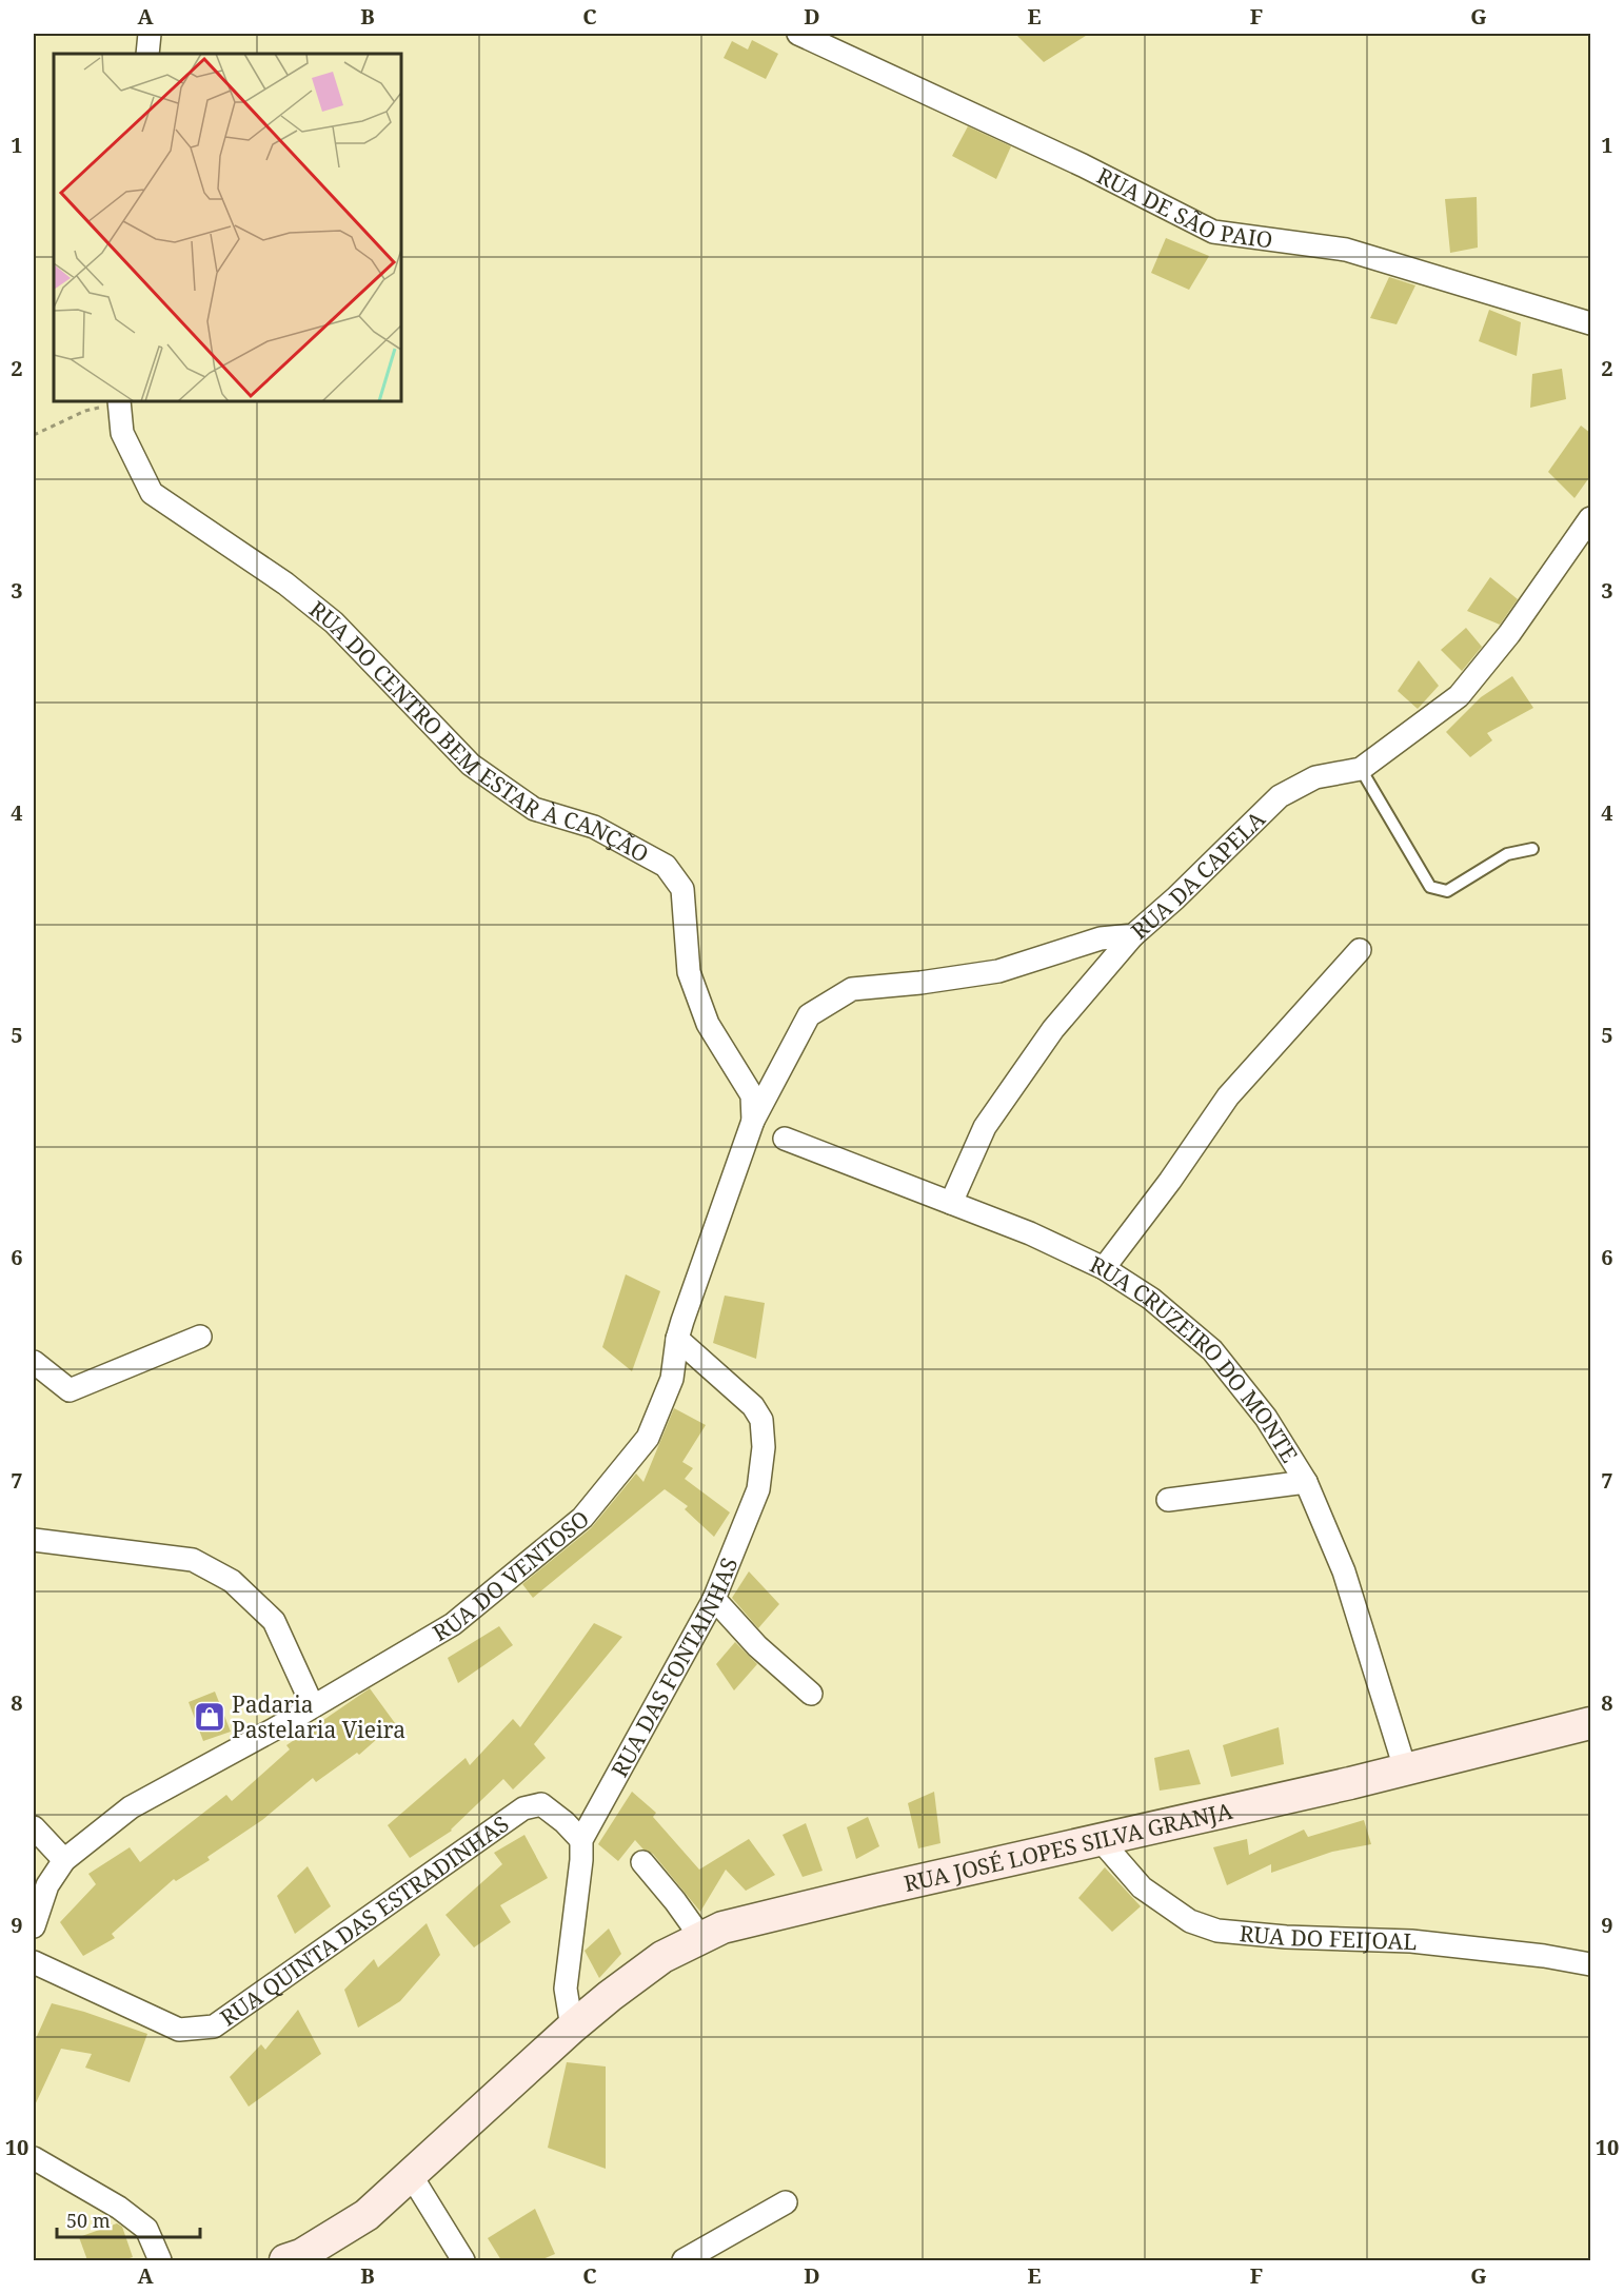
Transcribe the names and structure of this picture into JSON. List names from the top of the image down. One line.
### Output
{"streets":{"main road":["RUA JOSÉ LOPES SILVA GRANJA"],"street":["RUA DE SÃO PAIO","RUA DO CENTRO BEM ESTAR À CANÇÃO","RUA DA CAPELA","RUA CRUZEIRO DO MONTE","RUA DO VENTOSO","RUA DAS FONTAINHAS","RUA QUINTA DAS ESTRADINHAS","RUA DO FEIJOAL"]},"crossings":[["RUA DO CENTRO BEM ESTAR À CANÇÃO","RUA DA CAPELA"],["RUA DO CENTRO BEM ESTAR À CANÇÃO","RUA DO VENTOSO"],["RUA DA CAPELA","RUA DO VENTOSO"],["RUA CRUZEIRO DO MONTE","RUA JOSÉ LOPES SILVA GRANJA"],["RUA DO VENTOSO","RUA DAS FONTAINHAS"],["RUA DAS FONTAINHAS","RUA JOSÉ LOPES SILVA GRANJA"],["RUA DAS FONTAINHAS","RUA QUINTA DAS ESTRADINHAS"],["RUA JOSÉ LOPES SILVA GRANJA","RUA DO FEIJOAL"]],"places":{"shop":["Padaria Pastelaria Vieira"]},"scale_bar":"50 m","grid":{"columns":["A","B","C","D","E","F","G"],"rows":["1","2","3","4","5","6","7","8","9","10"]}}
